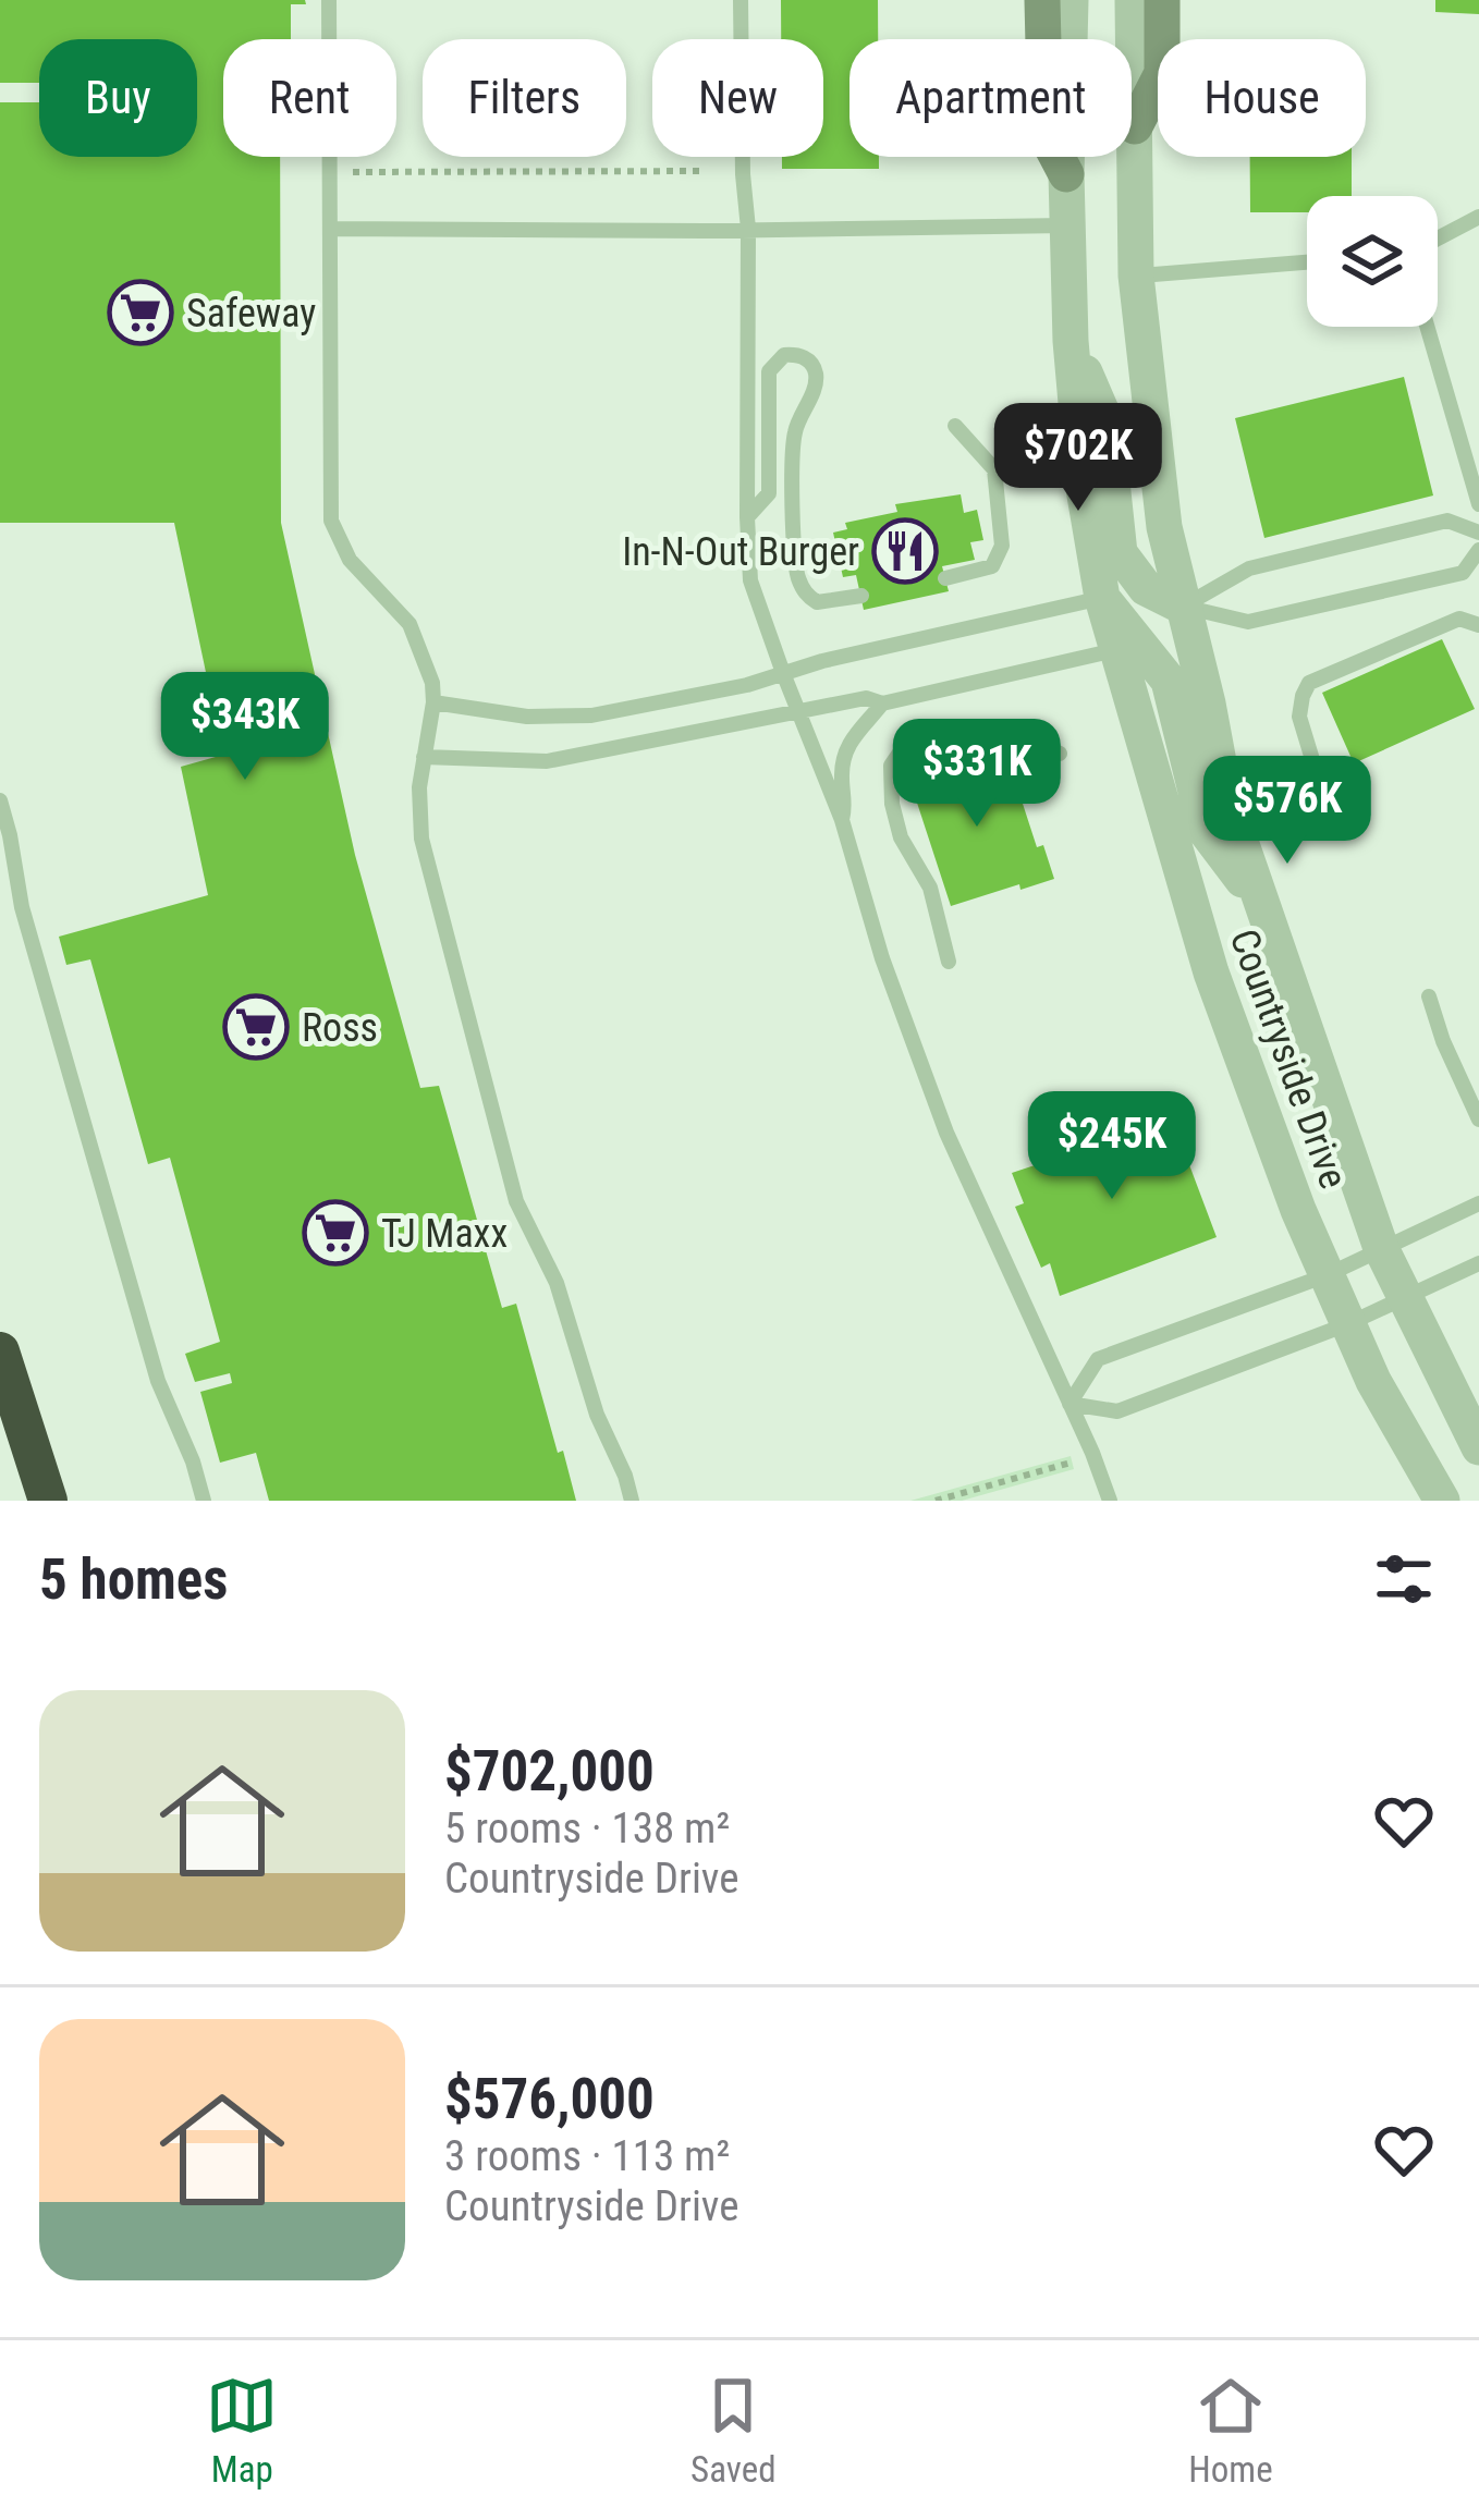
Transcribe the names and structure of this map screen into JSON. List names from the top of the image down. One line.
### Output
{"streets":{"street":["Countryside Drive"]},"places":{"supermarket":["Safeway","Ross","TJ Maxx"],"restaurant":["In-N-Out Burger"]},"page":{"chip":["Buy","Rent","Filters","New","Apartment","House"],"price":["$702K","$343K","$331K","$576K","$245K"],"heading":"5 homes","list":[{"name":"$702,000","note":"5 rooms · 138 m² · Countryside Drive"},{"name":"$576,000","note":"3 rooms · 113 m² · Countryside Drive"}],"tabs":["Map","Saved","Home"]}}
